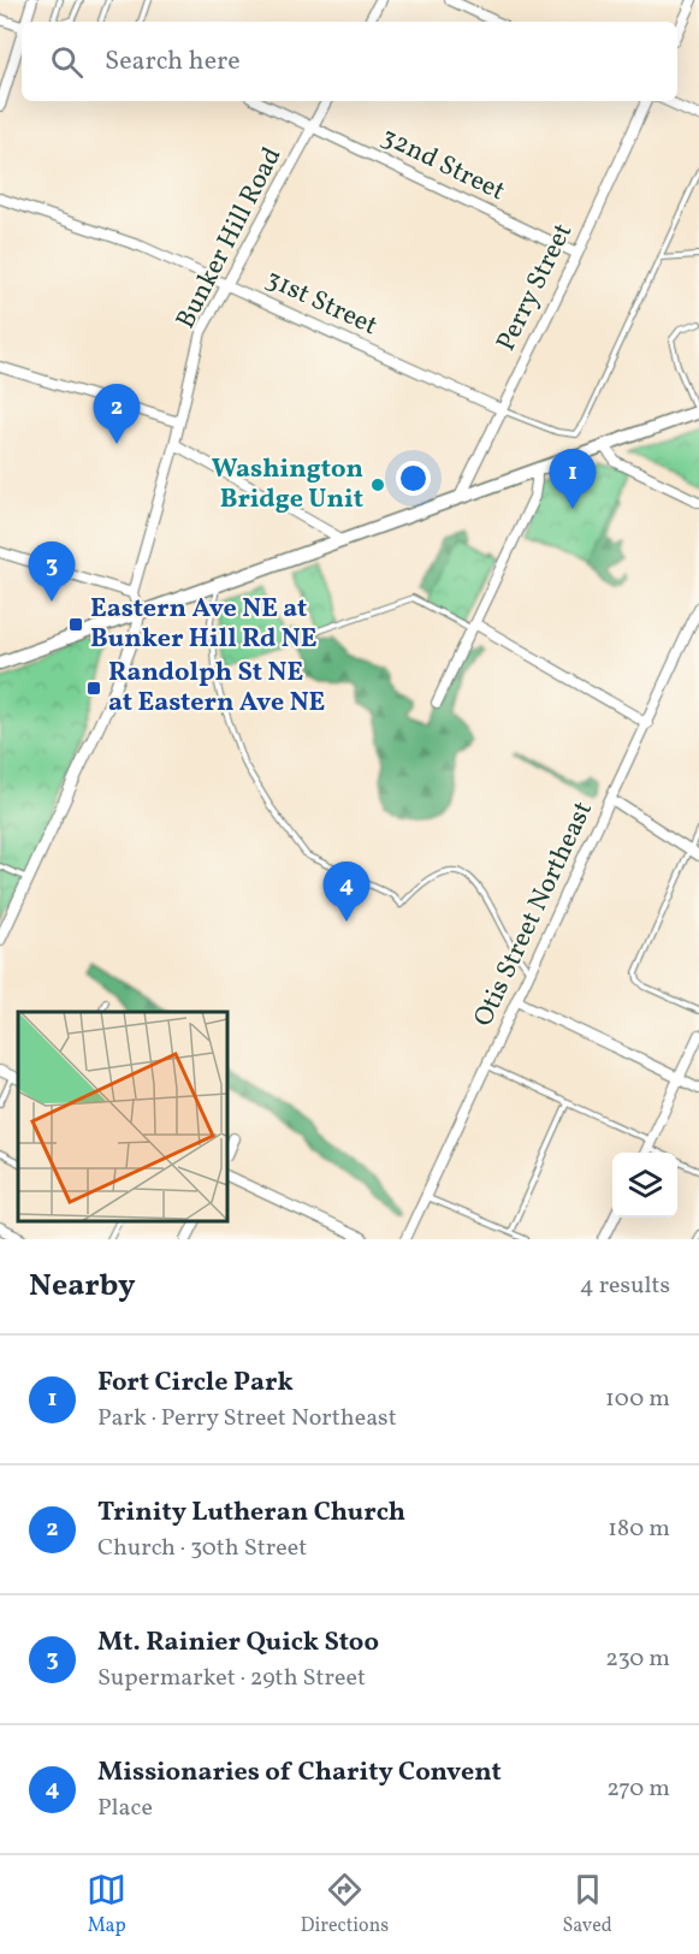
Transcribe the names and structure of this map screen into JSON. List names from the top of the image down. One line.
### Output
{"streets":{"street":["32nd Street","Bunker Hill Road","Perry Street","31st Street","Otis Street Northeast"]},"crossings":[["32nd Street","Bunker Hill Road"],["32nd Street","Perry Street"],["Bunker Hill Road","31st Street"],["Perry Street","31st Street"]],"places":{"other":["Washington Bridge Unit"],"transit":["Eastern Ave NE at Bunker Hill Rd NE","Randolph St NE at Eastern Ave NE"]},"page":{"search":"Search here","pins":["2","1","3","4"],"heading":["Nearby","4 results"],"list":[{"mark":"1","name":"Fort Circle Park","note":"Park · Perry Street Northeast","value":"100 m"},{"mark":"2","name":"Trinity Lutheran Church","note":"Church · 30th Street","value":"180 m"},{"mark":"3","name":"Mt. Rainier Quick Stoo","note":"Supermarket · 29th Street","value":"230 m"},{"mark":"4","name":"Missionaries of Charity Convent","note":"Place","value":"270 m"}],"nav":["Map","Directions","Saved"]}}
